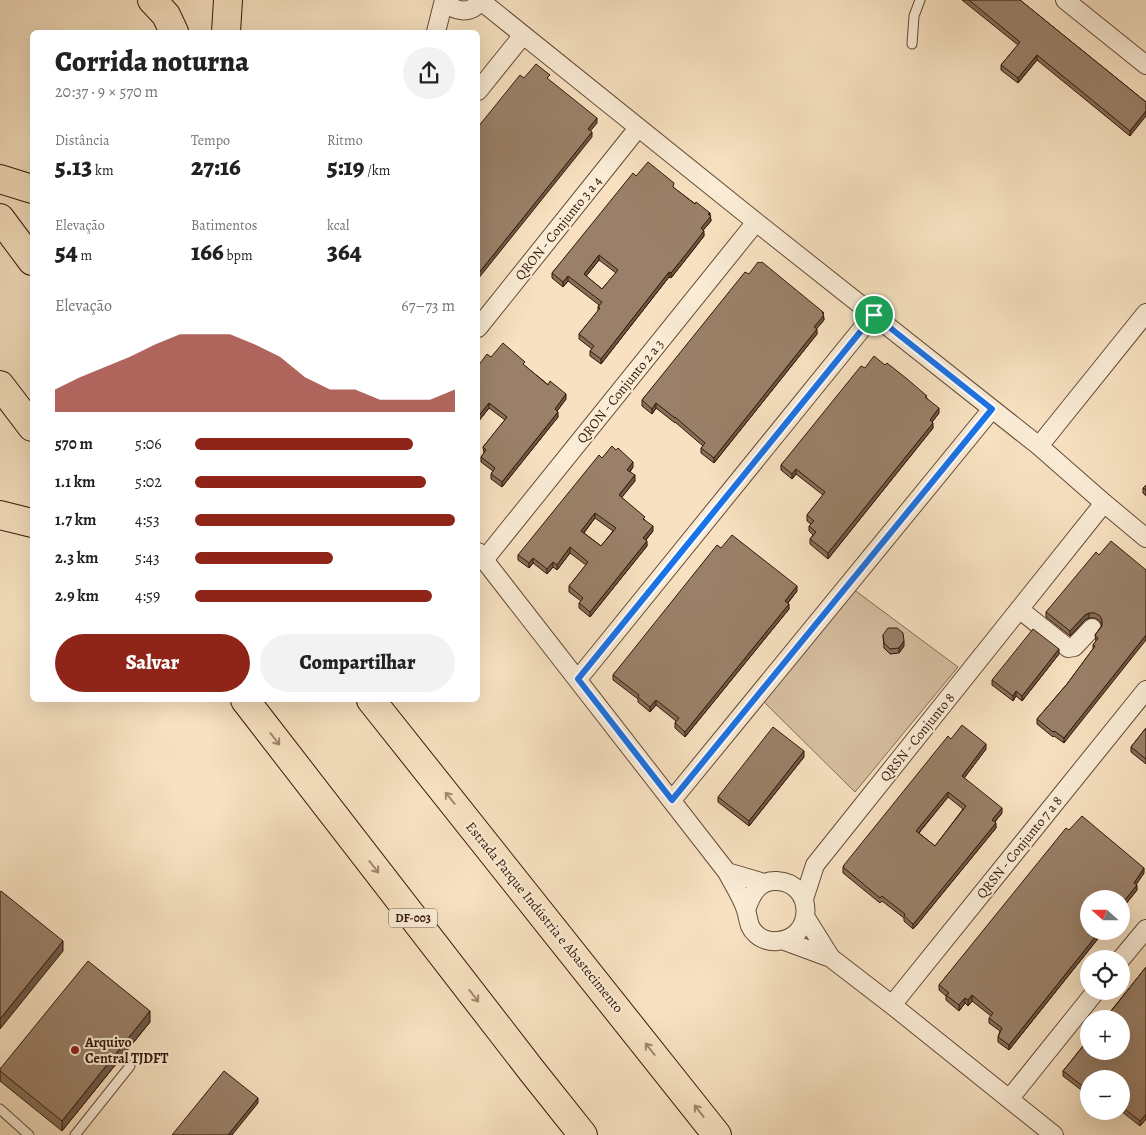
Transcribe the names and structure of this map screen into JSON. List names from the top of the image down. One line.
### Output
{"streets":{"highway":["Estrada Parque Indústria e Abastecimento","DF-003"],"street":["QRON - Conjunto 3 a 4","QRON - Conjunto 2 a 3","QRSN - Conjunto 8","QRSN - Conjunto 7 a 8"]},"places":["Arquivo Central TJDFT"],"north":"left","page":{"heading":["Corrida noturna","20:37 · 9 × 570 m"],"stats":[["Distância","5.13 km"],["Tempo","27:16"],["Ritmo","5:19 /km"],["Elevação","54 m"],["Batimentos","166 bpm"],["kcal","364"]],"chart":["Elevação","67–73 m"],"list":[{"name":"570 m","note":"5:06"},{"name":"1.1 km","note":"5:02"},{"name":"1.7 km","note":"4:53"},{"name":"2.3 km","note":"5:43"},{"name":"2.9 km","note":"4:59"}],"buttons":["Salvar","Compartilhar"],"map_buttons":["+","−"]}}
